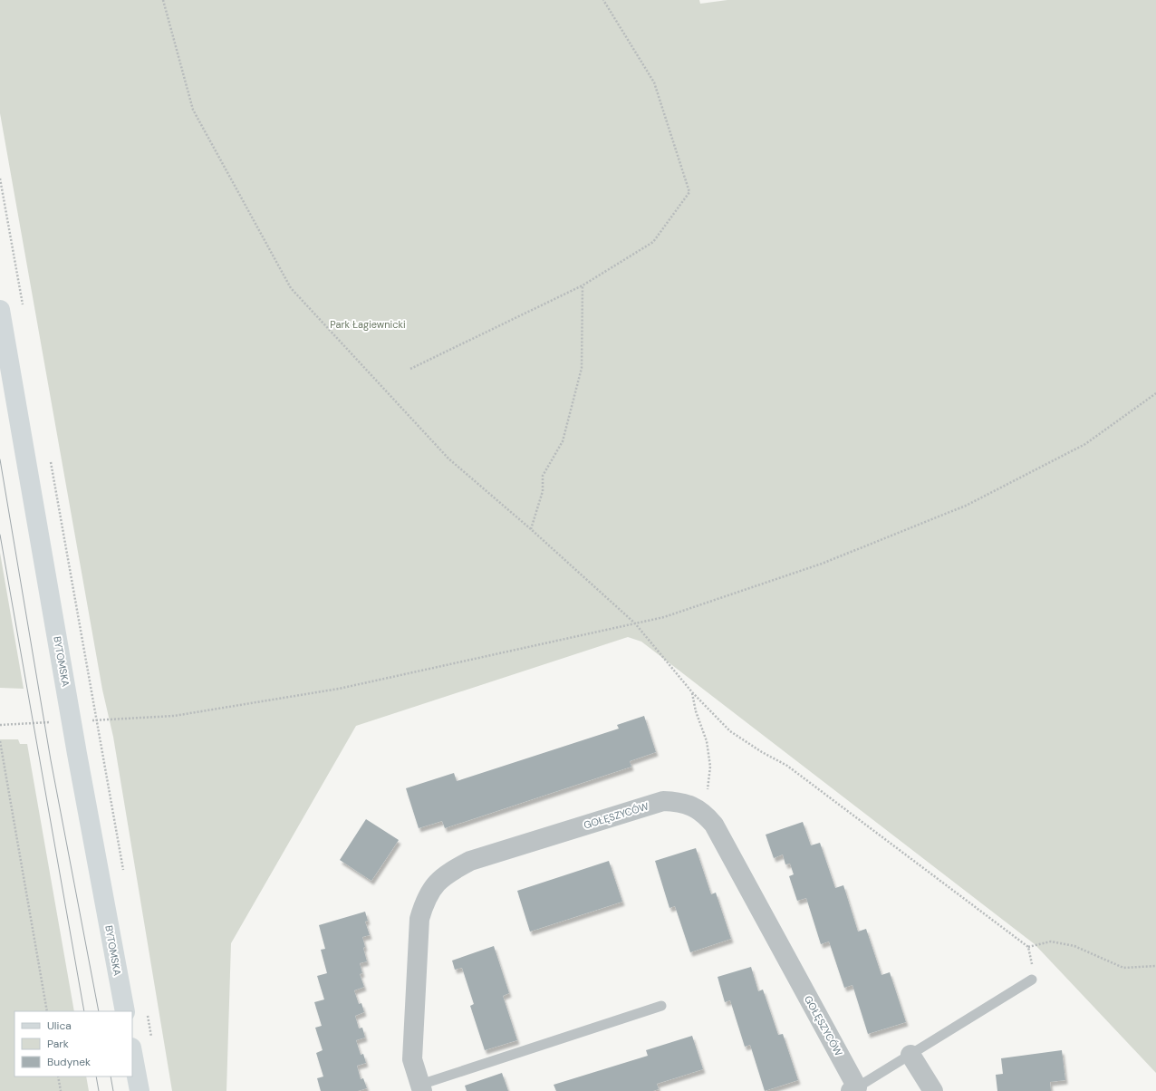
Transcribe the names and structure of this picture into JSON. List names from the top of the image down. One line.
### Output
{"streets":{"main road":["BYTOMSKA"],"street":["GOŁĘSZYCÓW"]},"parks":["Park Łagiewnicki"],"legend":["Ulica","Park","Budynek"]}
